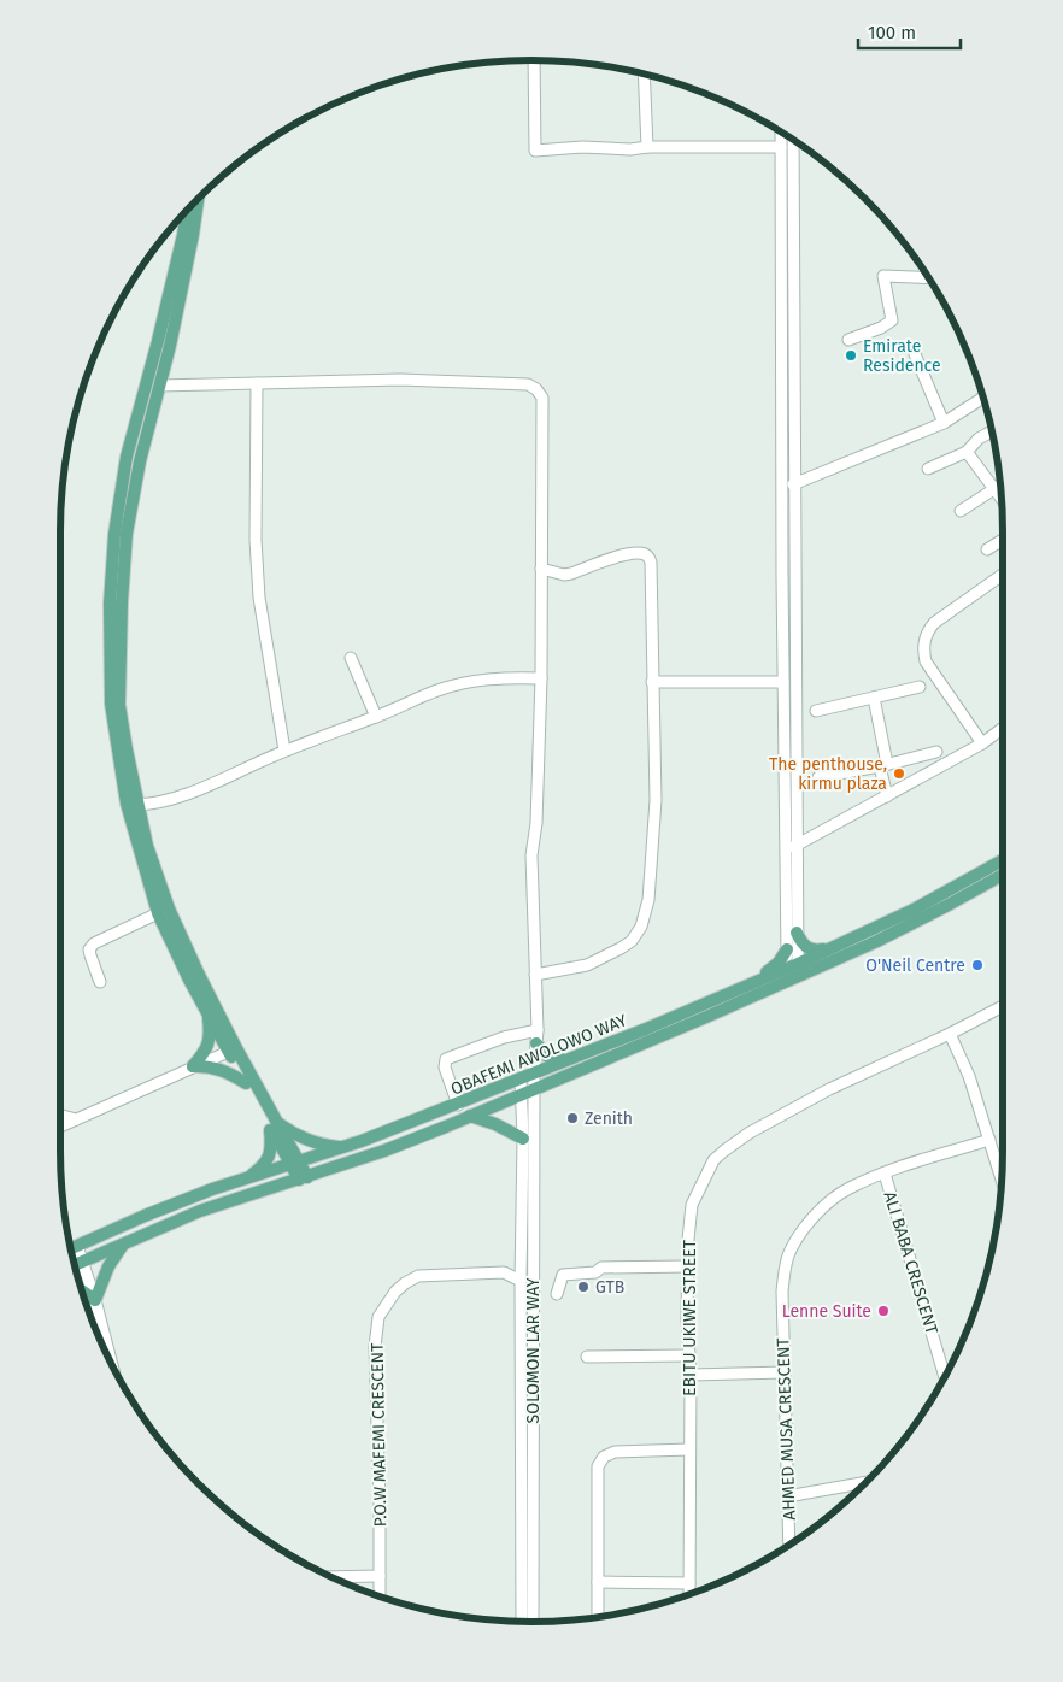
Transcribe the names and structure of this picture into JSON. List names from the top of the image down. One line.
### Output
{"streets":{"main road":["OBAFEMI AWOLOWO WAY"],"street":["ALI BABA CRESCENT","EBITU UKIWE STREET","SOLOMON LAR WAY","AHMED MUSA CRESCENT","P.O.W MAFEMI CRESCENT"]},"crossings":[["OBAFEMI AWOLOWO WAY","SOLOMON LAR WAY"],["ALI BABA CRESCENT","AHMED MUSA CRESCENT"],["SOLOMON LAR WAY","P.O.W MAFEMI CRESCENT"]],"places":["Emirate Residence","The penthouse, kirmu plaza","O'Neil Centre","Zenith","GTB","Lenne Suite"],"scale_bar":"100 m"}
